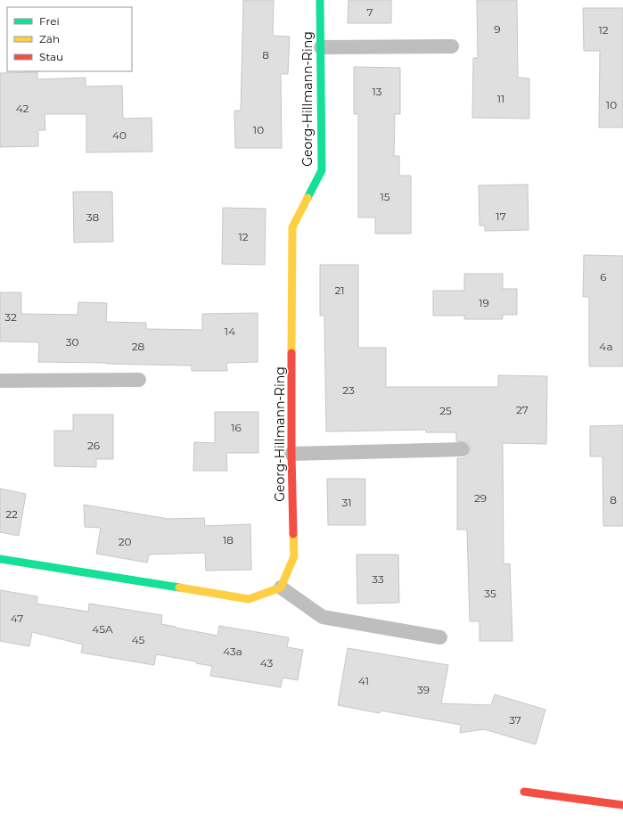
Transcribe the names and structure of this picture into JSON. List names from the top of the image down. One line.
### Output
{"streets":{"street":["Georg-Hillmann-Ring"]},"house_numbers":["7","9","12","8","13","11","10","42","10","40","15","17","38","12","6","21","19","32","14","30","28","4a","23","27","25","16","26","29","8","31","22","18","20","33","35","47","45A","45","43a","43","41","39","37"],"legend":["Frei","Zäh","Stau"]}
